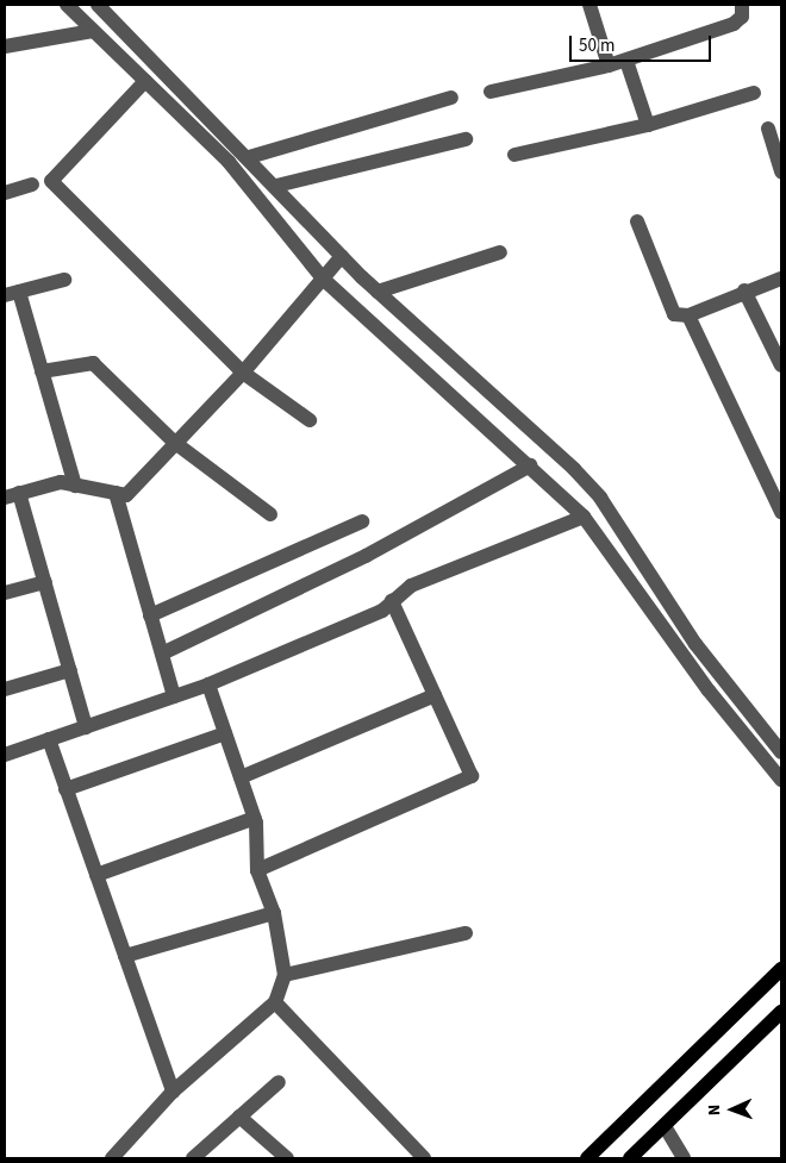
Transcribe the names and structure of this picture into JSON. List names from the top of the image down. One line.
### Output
{"scale_bar":"50 m","north":"left"}
